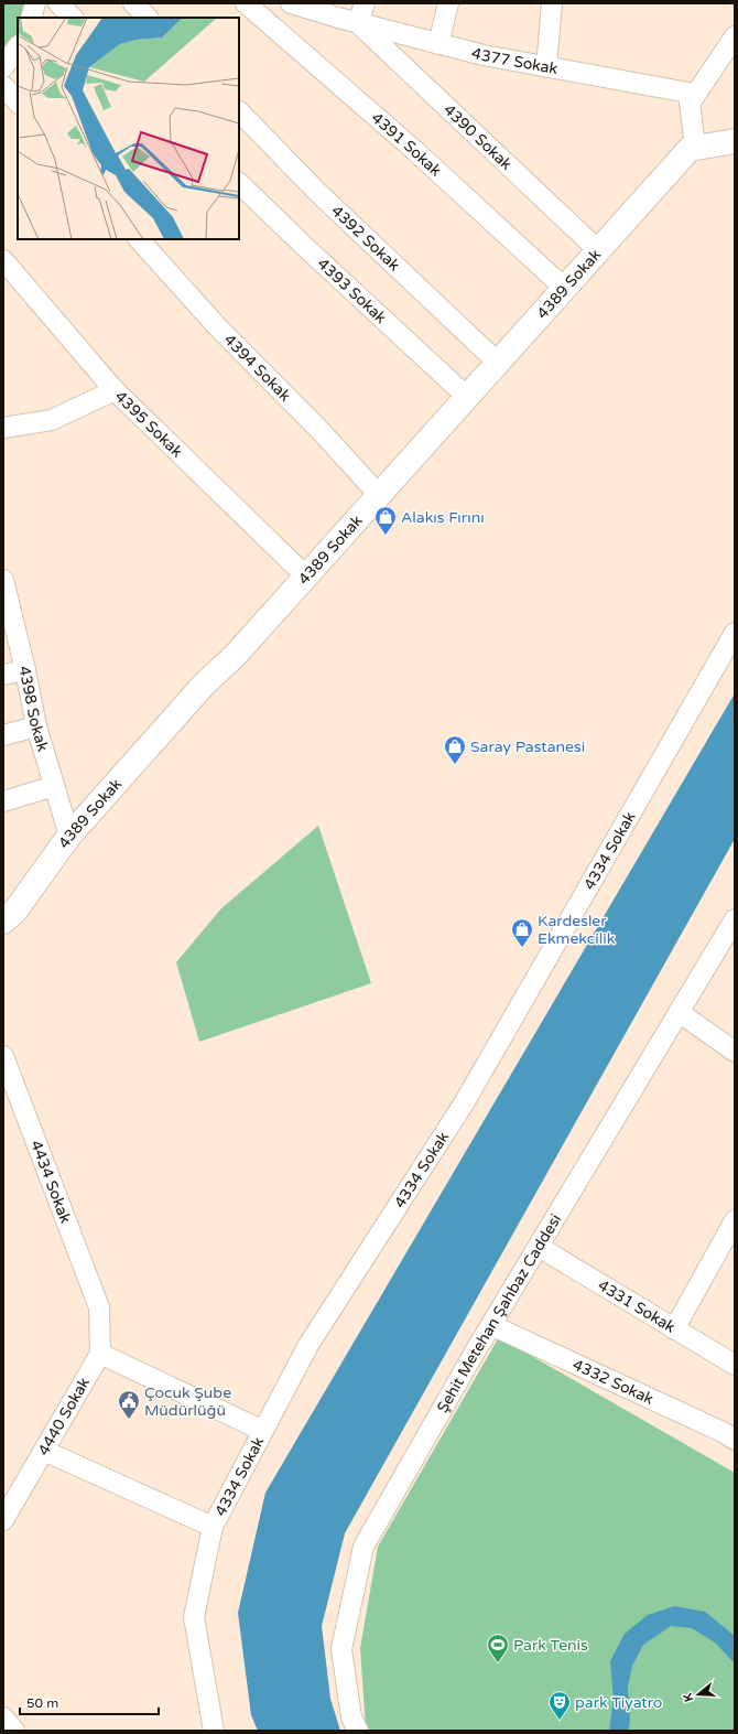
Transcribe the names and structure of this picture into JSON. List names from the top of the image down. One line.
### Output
{"streets":{"main road":["4389 Sokak"],"street":["4377 Sokak","4390 Sokak","4391 Sokak","4392 Sokak","4393 Sokak","4394 Sokak","4395 Sokak","4398 Sokak","4334 Sokak","4434 Sokak","4331 Sokak","Şehit Metehan Şahbaz Caddesi","4332 Sokak","4440 Sokak"]},"crossings":[["4377 Sokak","4390 Sokak"],["4390 Sokak","4389 Sokak"],["4391 Sokak","4389 Sokak"],["4392 Sokak","4389 Sokak"],["4389 Sokak","4393 Sokak"],["4389 Sokak","4394 Sokak"],["4389 Sokak","4395 Sokak"],["4389 Sokak","4398 Sokak"],["4434 Sokak","4440 Sokak"],["4331 Sokak","Şehit Metehan Şahbaz Caddesi"],["Şehit Metehan Şahbaz Caddesi","4332 Sokak"]],"places":{"shop":["Alakıs Fırını","Saray Pastanesi","Kardesler Ekmekcilik"],"public building":["Çocuk Şube Müdürlüğü"],"sports":["Park Tenis"],"theatre":["park Tiyatro"]},"scale_bar":"50 m","north":"left"}
